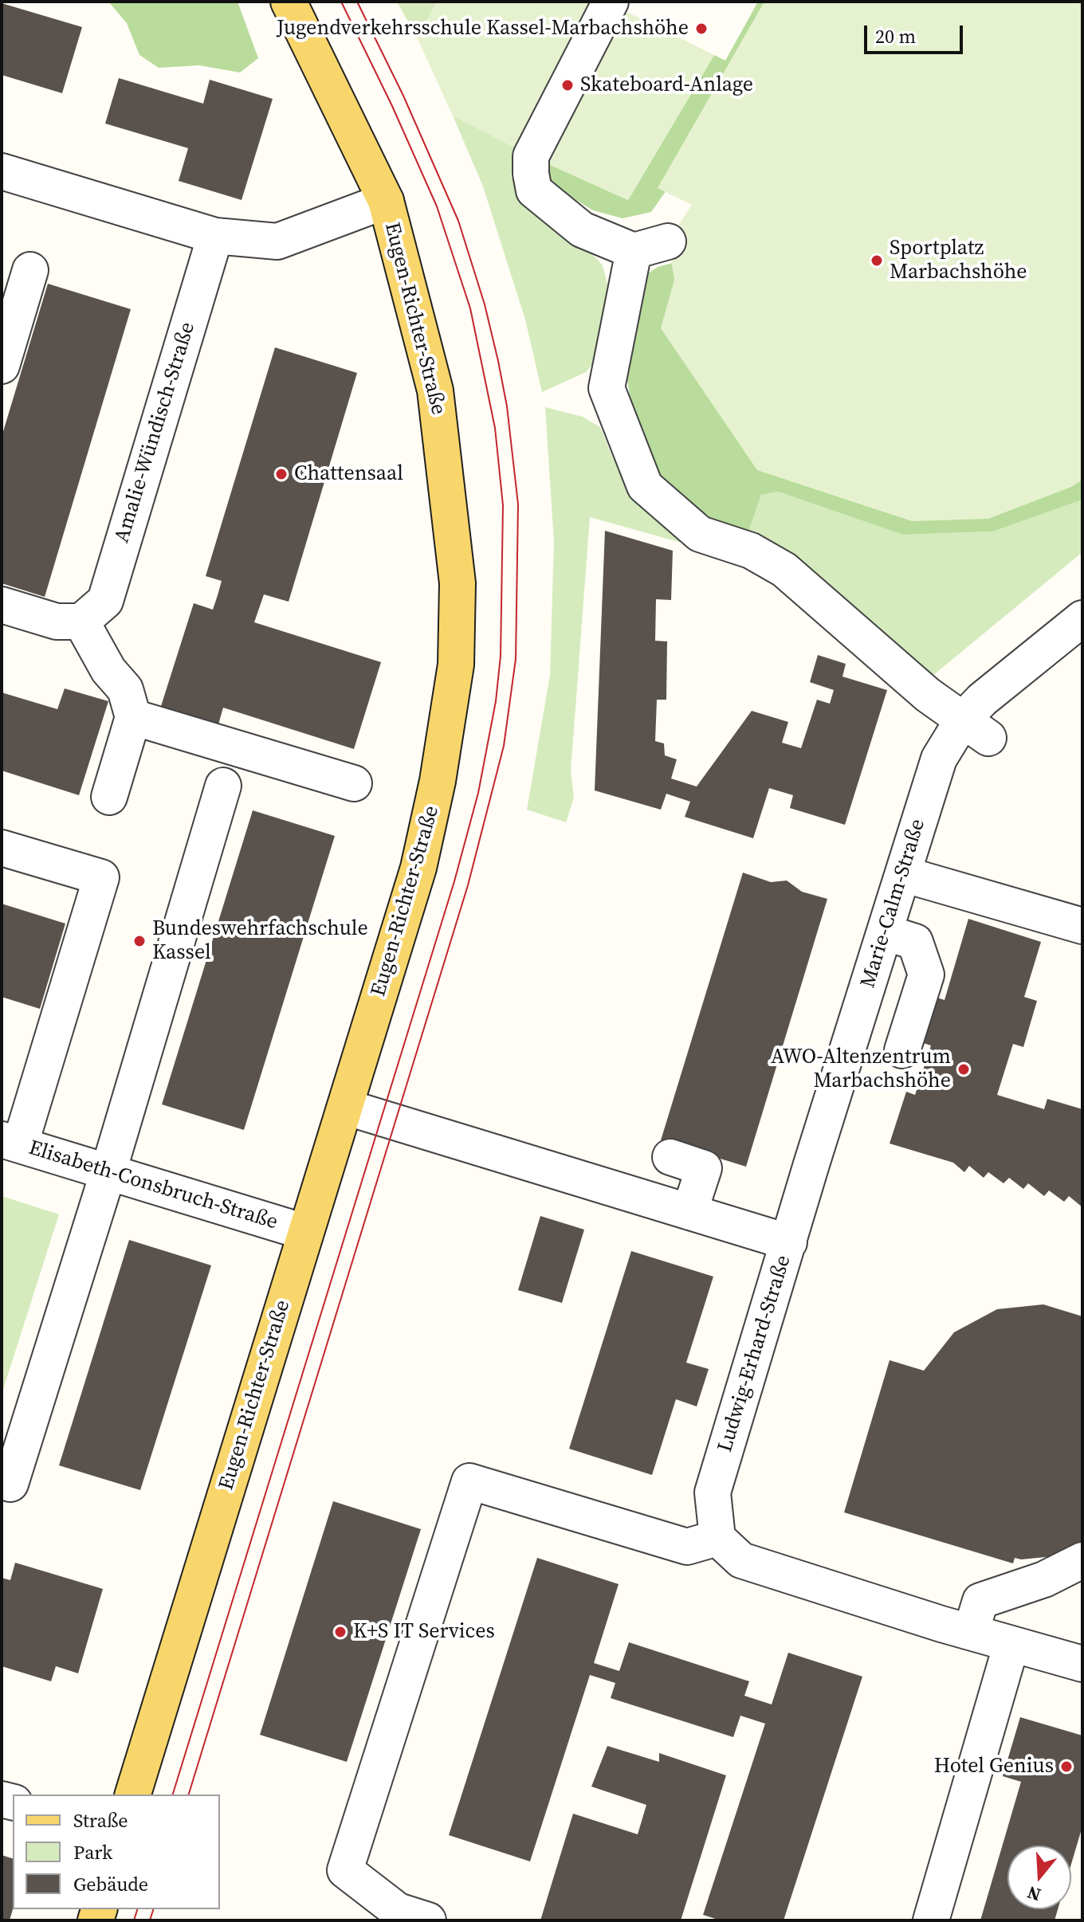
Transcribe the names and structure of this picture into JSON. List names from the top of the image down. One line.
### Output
{"streets":{"main road":["Eugen-Richter-Straße"],"street":["Amalie-Wündisch-Straße","Marie-Calm-Straße","Elisabeth-Consbruch-Straße","Ludwig-Erhard-Straße"]},"crossings":[["Eugen-Richter-Straße","Elisabeth-Consbruch-Straße"],["Eugen-Richter-Straße","Ludwig-Erhard-Straße"],["Marie-Calm-Straße","Ludwig-Erhard-Straße"]],"places":["Jugendverkehrsschule Kassel-Marbachshöhe","Skateboard-Anlage","Sportplatz Marbachshöhe","Chattensaal","Bundeswehrfachschule Kassel","AWO-Altenzentrum Marbachshöhe","K+S IT Services","Hotel Genius"],"legend":["Straße","Park","Gebäude"],"scale_bar":"20 m","north":"bottom"}
